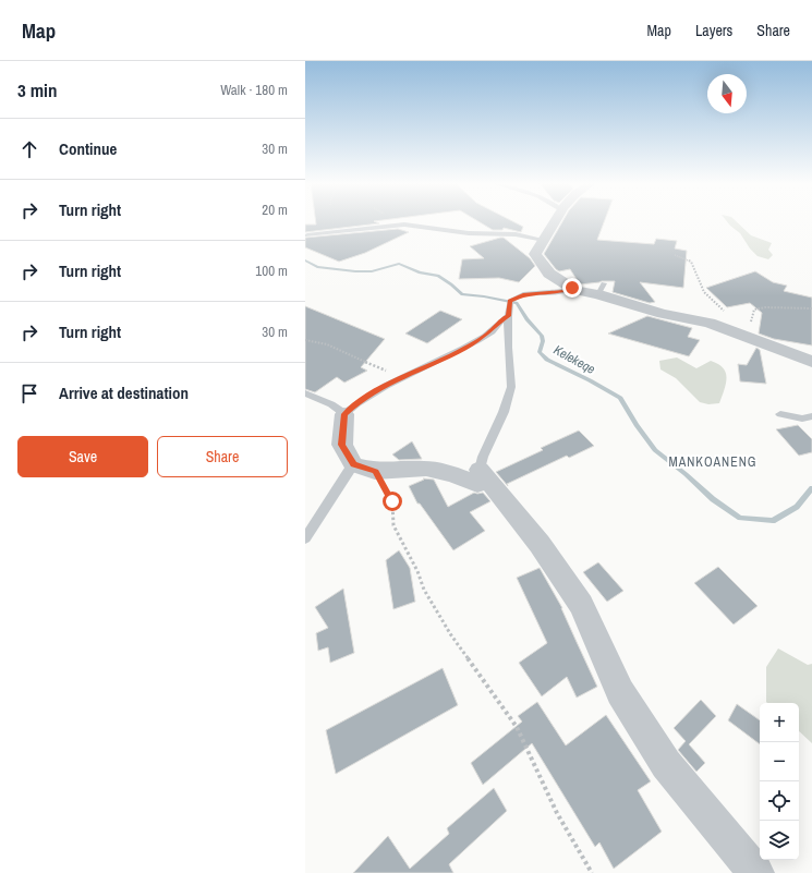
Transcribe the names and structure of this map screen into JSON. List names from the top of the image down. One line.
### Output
{"districts":["MANKOANENG"],"water":["Kelekeqe"],"north":"bottom","page":{"header":"Map","nav":["Map","Layers","Share"],"heading":["3 min","Walk · 180 m"],"list":[["Continue","30 m"],["Turn right","20 m"],["Turn right","100 m"],["Turn right","30 m"],"Arrive at destination"],"buttons":["Save","Share"],"map_buttons":["+","−"]}}
